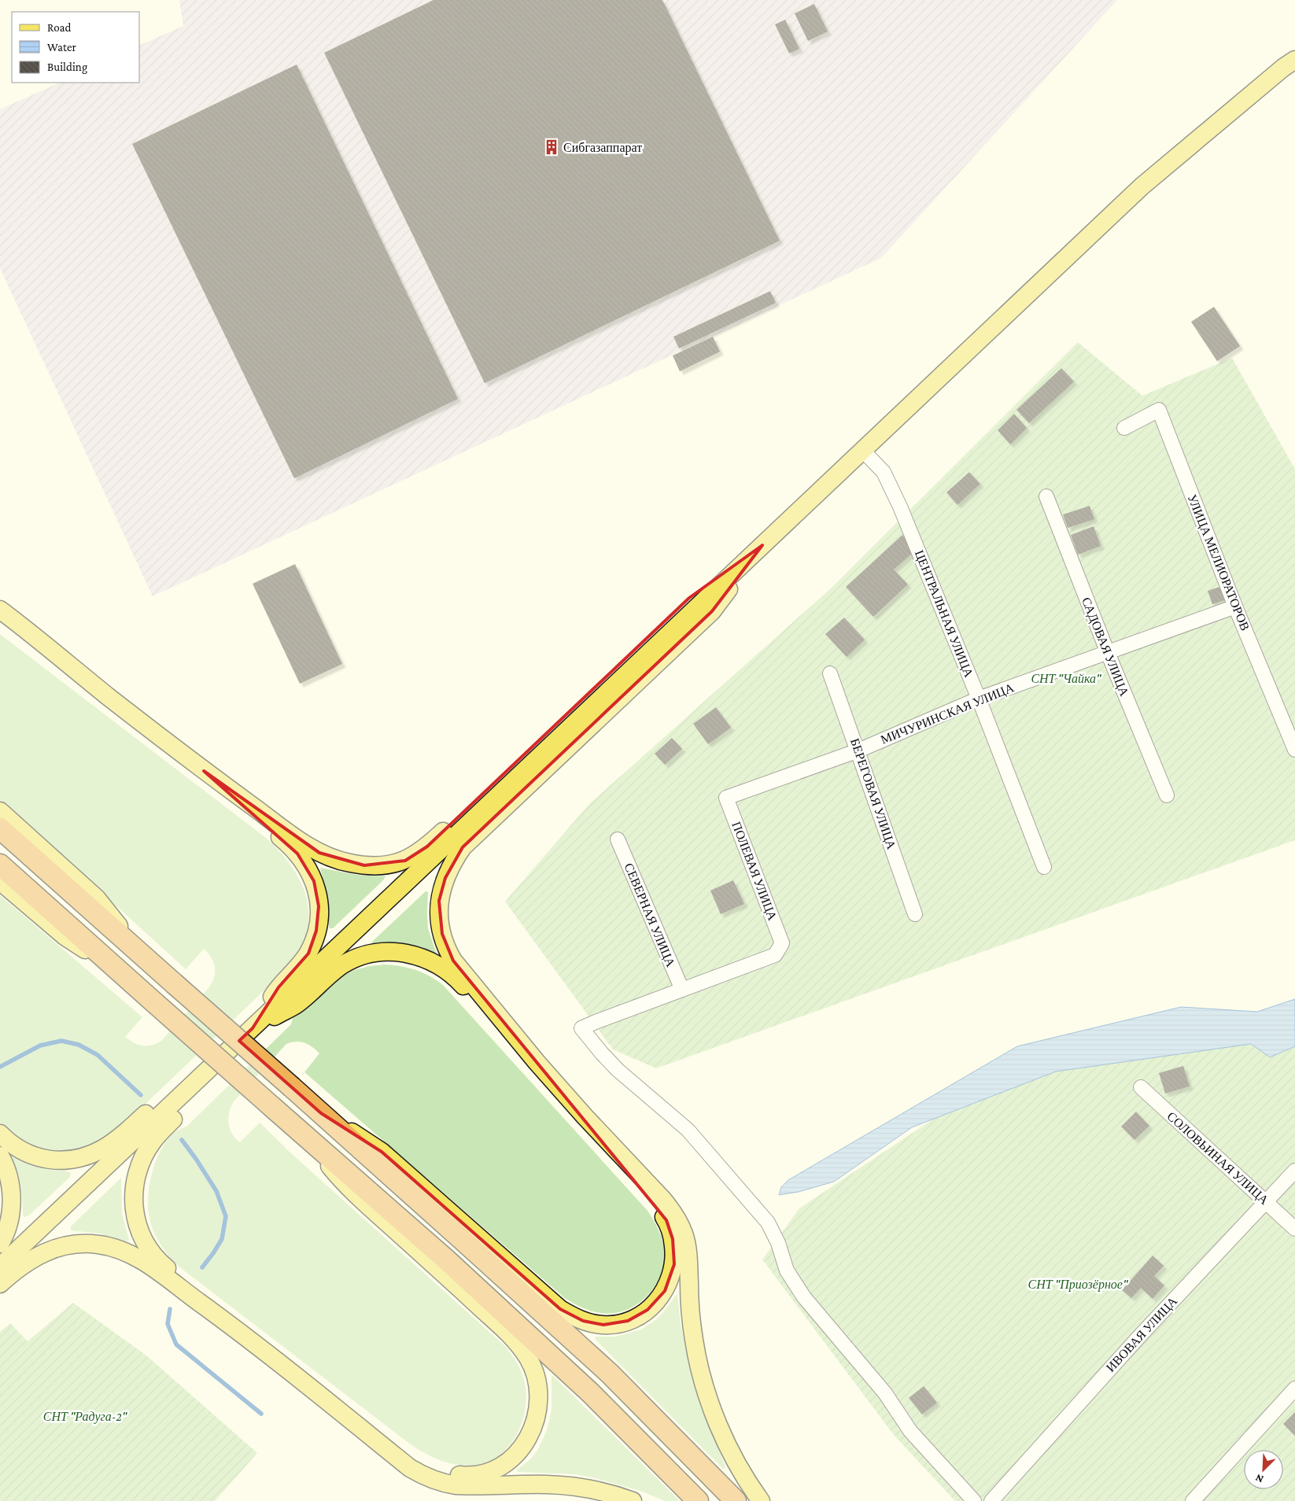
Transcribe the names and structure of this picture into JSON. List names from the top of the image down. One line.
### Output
{"streets":{"street":["УЛИЦА МЕЛИОРАТОРОВ","ЦЕНТРАЛЬНАЯ УЛИЦА","САДОВАЯ УЛИЦА","МИЧУРИНСКАЯ УЛИЦА","БЕРЕГОВАЯ УЛИЦА","ПОЛЕВАЯ УЛИЦА","СЕВЕРНАЯ УЛИЦА","СОЛОВЬИНАЯ УЛИЦА","ИВОВАЯ УЛИЦА"]},"crossings":[["УЛИЦА МЕЛИОРАТОРОВ","МИЧУРИНСКАЯ УЛИЦА"],["ЦЕНТРАЛЬНАЯ УЛИЦА","МИЧУРИНСКАЯ УЛИЦА"],["САДОВАЯ УЛИЦА","МИЧУРИНСКАЯ УЛИЦА"],["МИЧУРИНСКАЯ УЛИЦА","БЕРЕГОВАЯ УЛИЦА"],["МИЧУРИНСКАЯ УЛИЦА","ПОЛЕВАЯ УЛИЦА"],["ПОЛЕВАЯ УЛИЦА","СЕВЕРНАЯ УЛИЦА"],["СОЛОВЬИНАЯ УЛИЦА","ИВОВАЯ УЛИЦА"]],"parks":["СНТ \"Чайка\"","СНТ \"Приозёрное\"","СНТ \"Радуга-2\""],"places":{"building":["Сибгазаппарат"]},"legend":["Road","Water","Building"],"north":"bottom left"}
